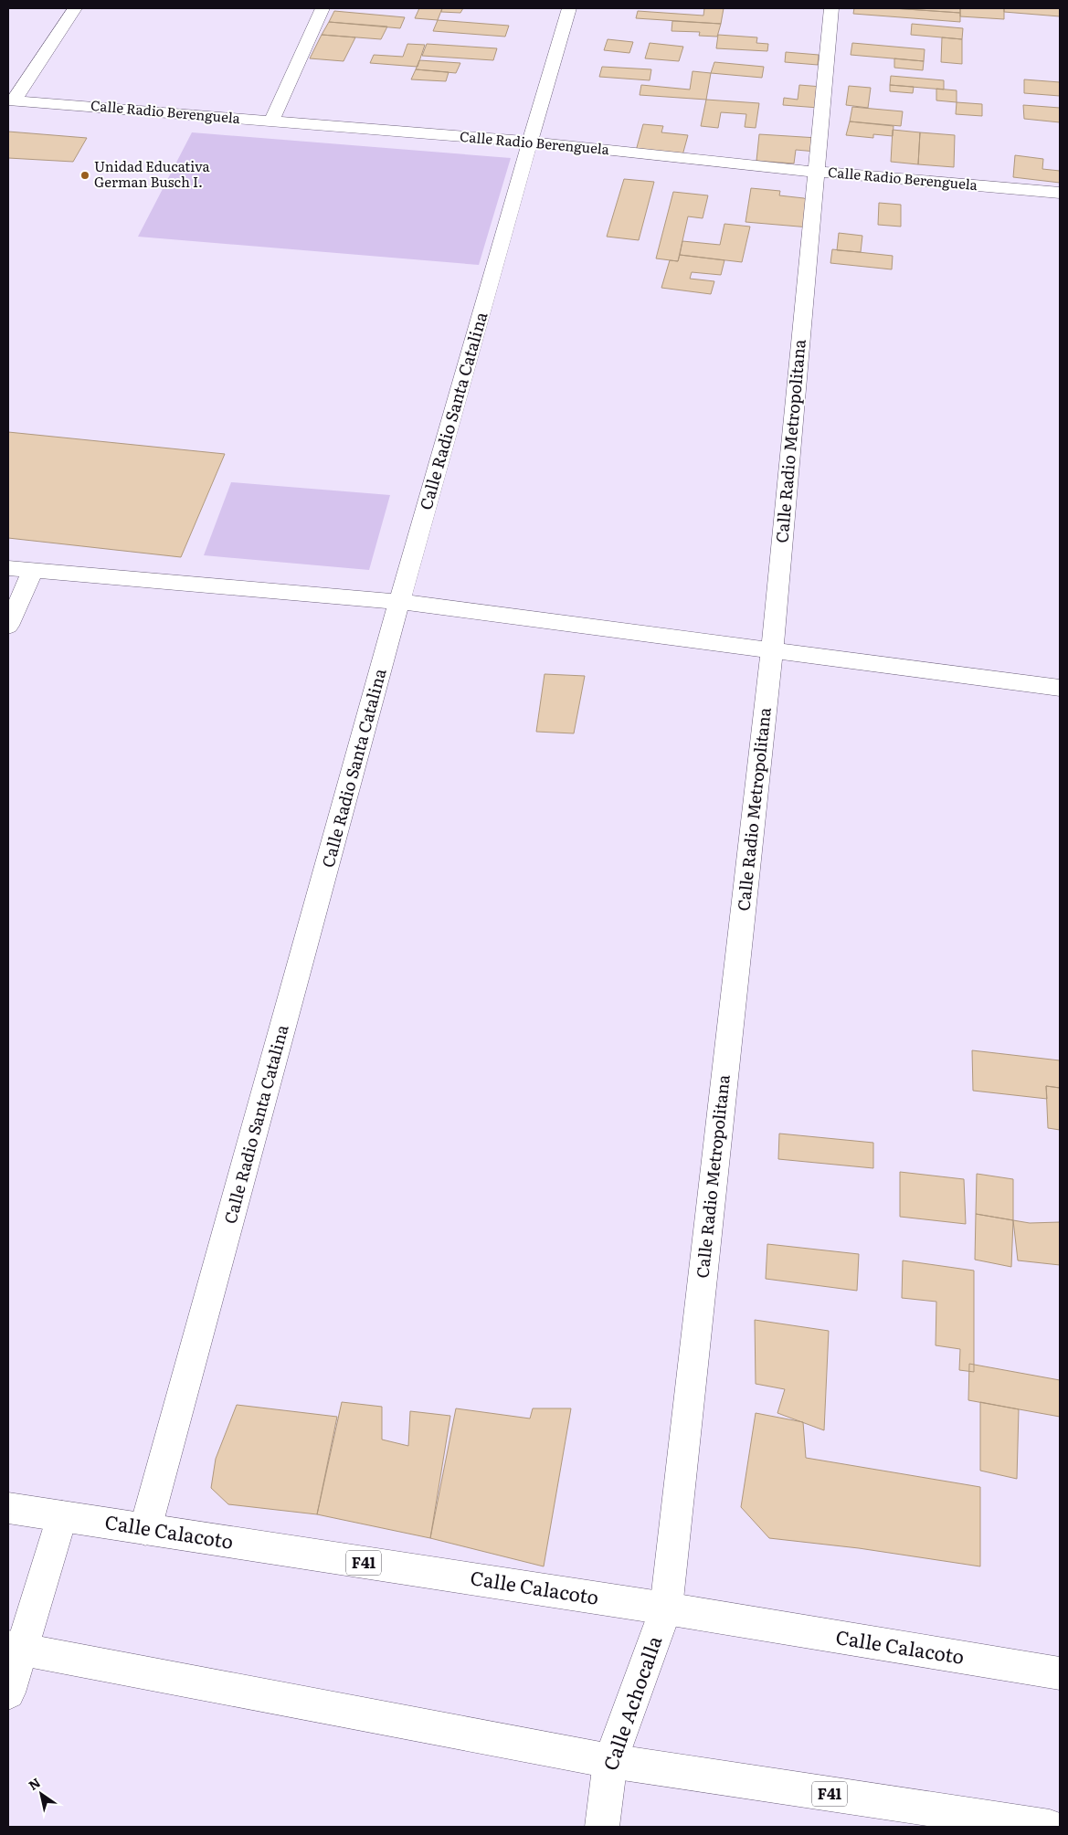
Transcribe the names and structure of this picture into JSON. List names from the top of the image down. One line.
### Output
{"streets":{"street":["Calle Radio Berenguela","Calle Radio Santa Catalina","Calle Radio Metropolitana","Calle Calacoto","F41","Calle Achocalla"]},"crossings":[["Calle Radio Berenguela","Calle Radio Santa Catalina"],["Calle Radio Berenguela","Calle Radio Metropolitana"],["Calle Radio Santa Catalina","Calle Calacoto"],["Calle Radio Metropolitana","Calle Calacoto"],["Calle Radio Metropolitana","Calle Achocalla"],["Calle Calacoto","Calle Achocalla"],["F41","Calle Achocalla"]],"places":["Unidad Educativa German Busch I."],"north":"top left"}
